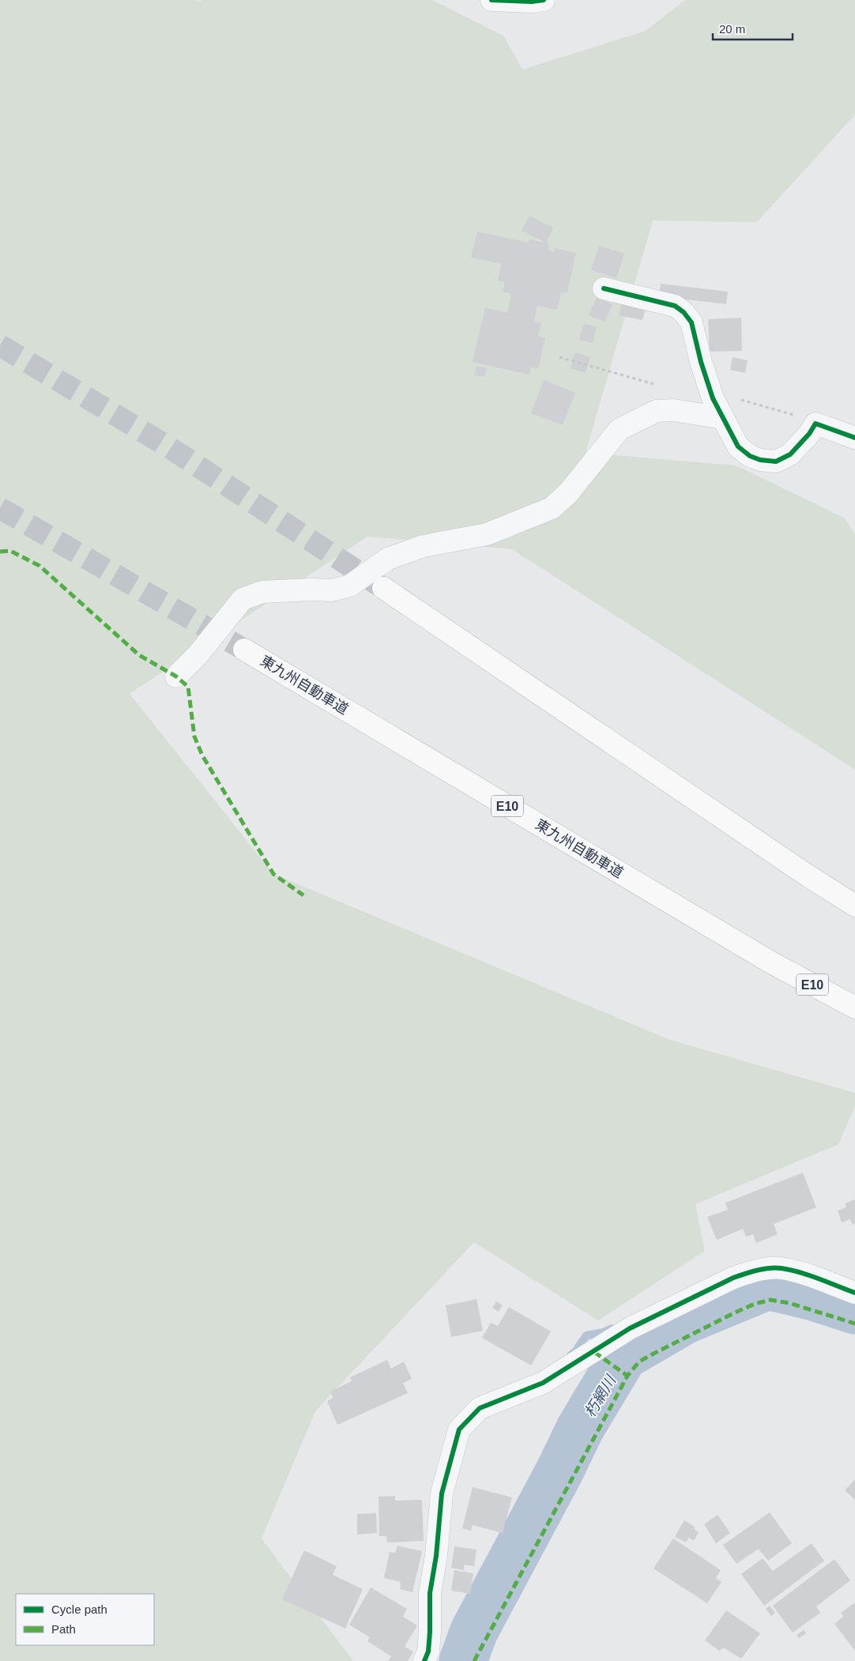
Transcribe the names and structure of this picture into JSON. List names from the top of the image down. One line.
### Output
{"streets":{"highway":["東九州自動車道","E10"]},"water":["朽網川"],"legend":["Cycle path","Path"],"scale_bar":"20 m"}
